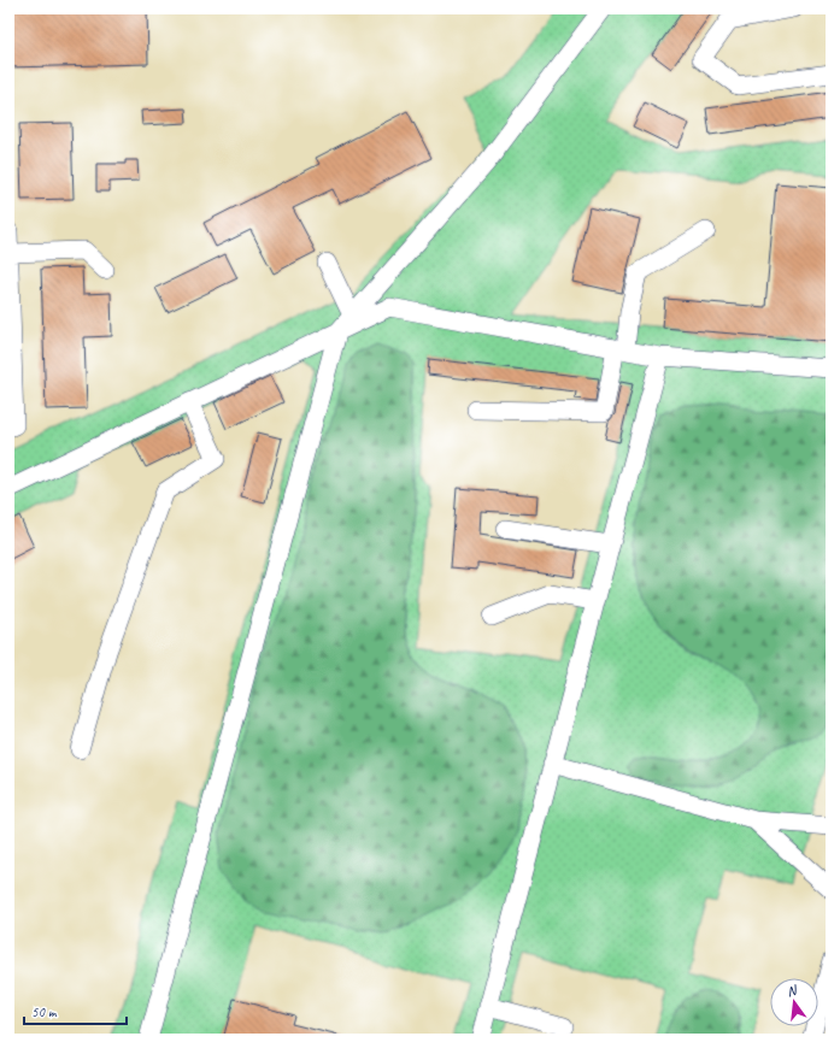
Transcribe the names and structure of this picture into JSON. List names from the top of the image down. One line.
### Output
{"scale_bar":"50 m","north":"top"}
